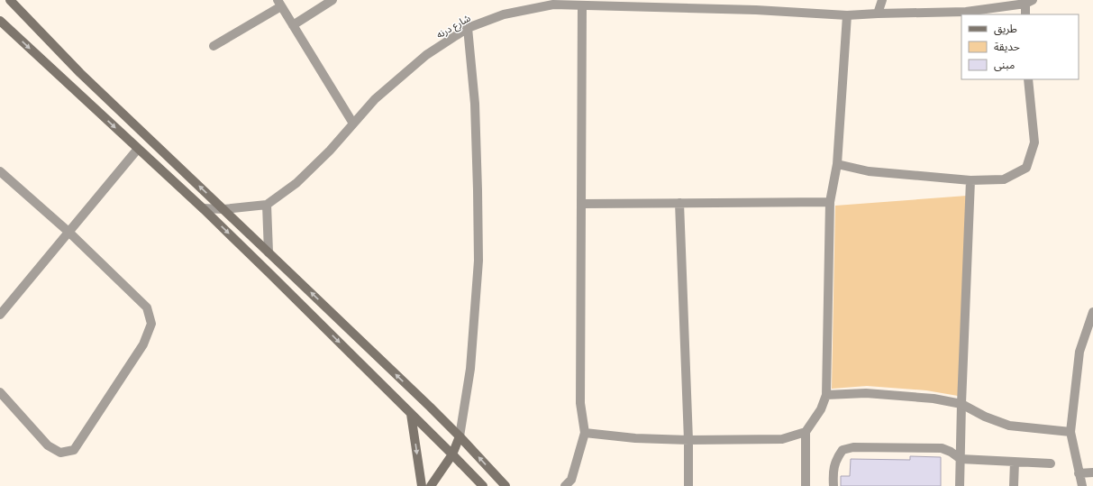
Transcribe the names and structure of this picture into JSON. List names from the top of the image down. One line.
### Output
{"streets":{"street":["شارع درنه"]},"legend":["طريق","حديقة","مبنى"]}
